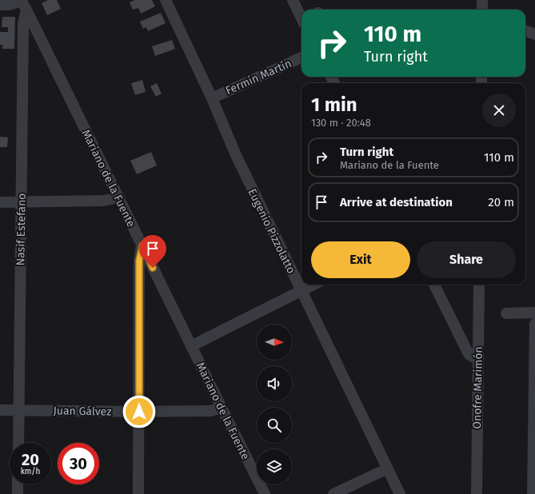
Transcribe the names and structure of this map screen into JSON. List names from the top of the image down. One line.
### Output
{"streets":{"street":["Fermín Martín","Mariano de la Fuente","Nasif Estefano","Eugenio Pizzolatto","Onofre Marimón","Juan Gálvez"]},"crossings":[["Fermín Martín","Eugenio Pizzolatto"],["Mariano de la Fuente","Nasif Estefano"],["Mariano de la Fuente","Juan Gálvez"],["Nasif Estefano","Juan Gálvez"]],"north":"right","page":{"turn":["110 m","Turn right"],"heading":["1 min","130 m · 20:48"],"list":[{"name":"Turn right","note":"Mariano de la Fuente","value":"110 m"},{"name":"Arrive at destination","value":"20 m"}],"buttons":["Exit","Share"],"speed":"20 km/h","limit":"30"}}
